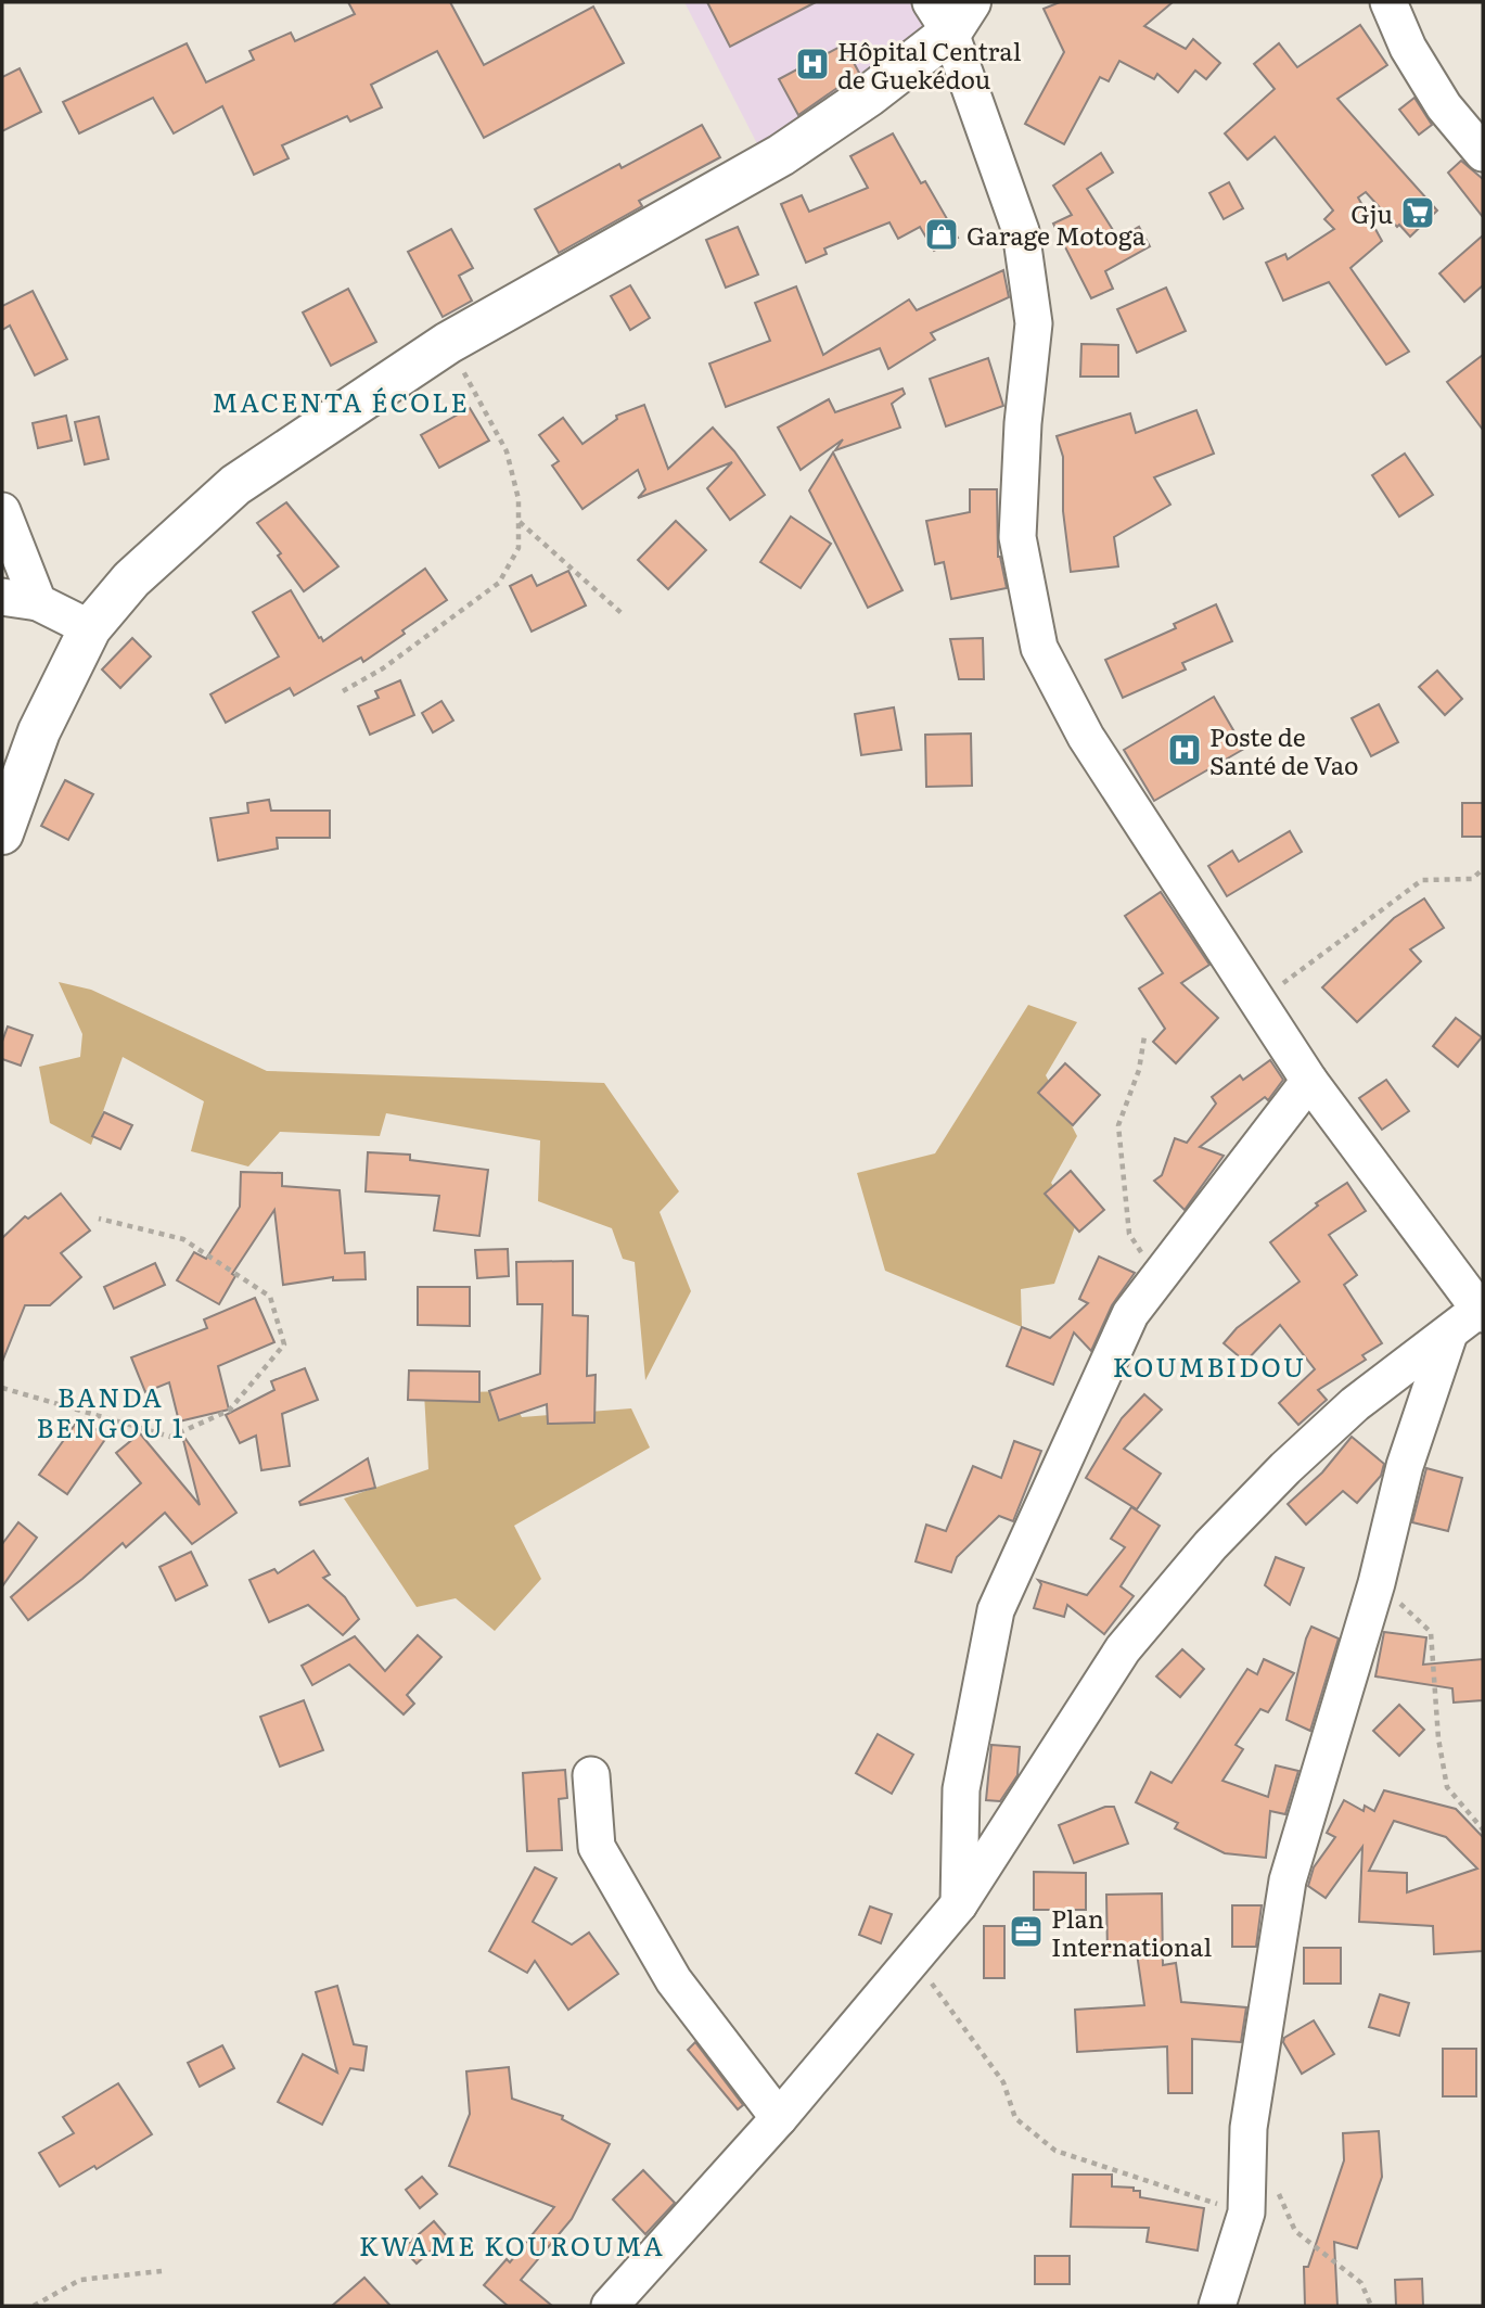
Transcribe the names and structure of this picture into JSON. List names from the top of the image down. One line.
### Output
{"districts":["MACENTA ÉCOLE","KOUMBIDOU","BANDA BENGOU 1","KWAME KOUROUMA"],"places":{"hospital":["Hôpital Central de Guekédou","Poste de Santé de Vao"],"supermarket":["Gju"],"shop":["Garage Motoga"],"office":["Plan International"]}}
